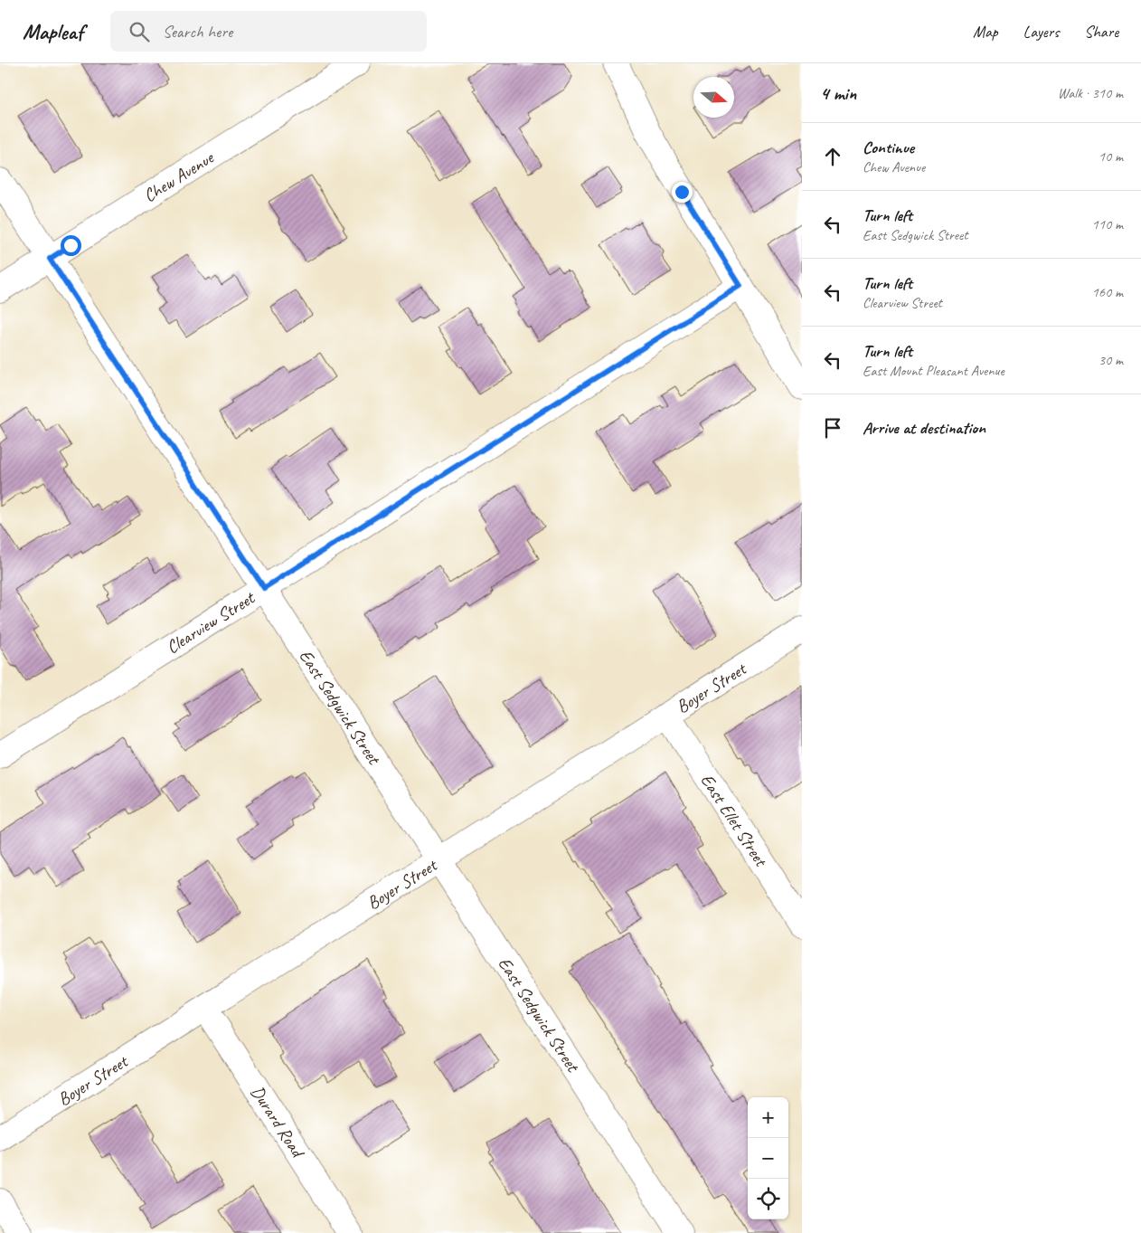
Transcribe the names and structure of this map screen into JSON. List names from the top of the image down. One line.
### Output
{"streets":{"street":["Chew Avenue","Clearview Street","Boyer Street","East Sedgwick Street","East Ellet Street","Durard Road"]},"crossings":[["Chew Avenue","East Sedgwick Street"],["Clearview Street","East Sedgwick Street"],["Boyer Street","East Sedgwick Street"],["Boyer Street","East Ellet Street"],["Boyer Street","Durard Road"]],"north":"right","page":{"header":"Mapleaf","search":"Search here","nav":["Map","Layers","Share"],"heading":["4 min","Walk · 310 m"],"list":[["Continue","Chew Avenue","10 m"],["Turn left","East Sedgwick Street","110 m"],["Turn left","Clearview Street","160 m"],["Turn left","East Mount Pleasant Avenue","30 m"],"Arrive at destination"],"map_buttons":["+","−"]}}
